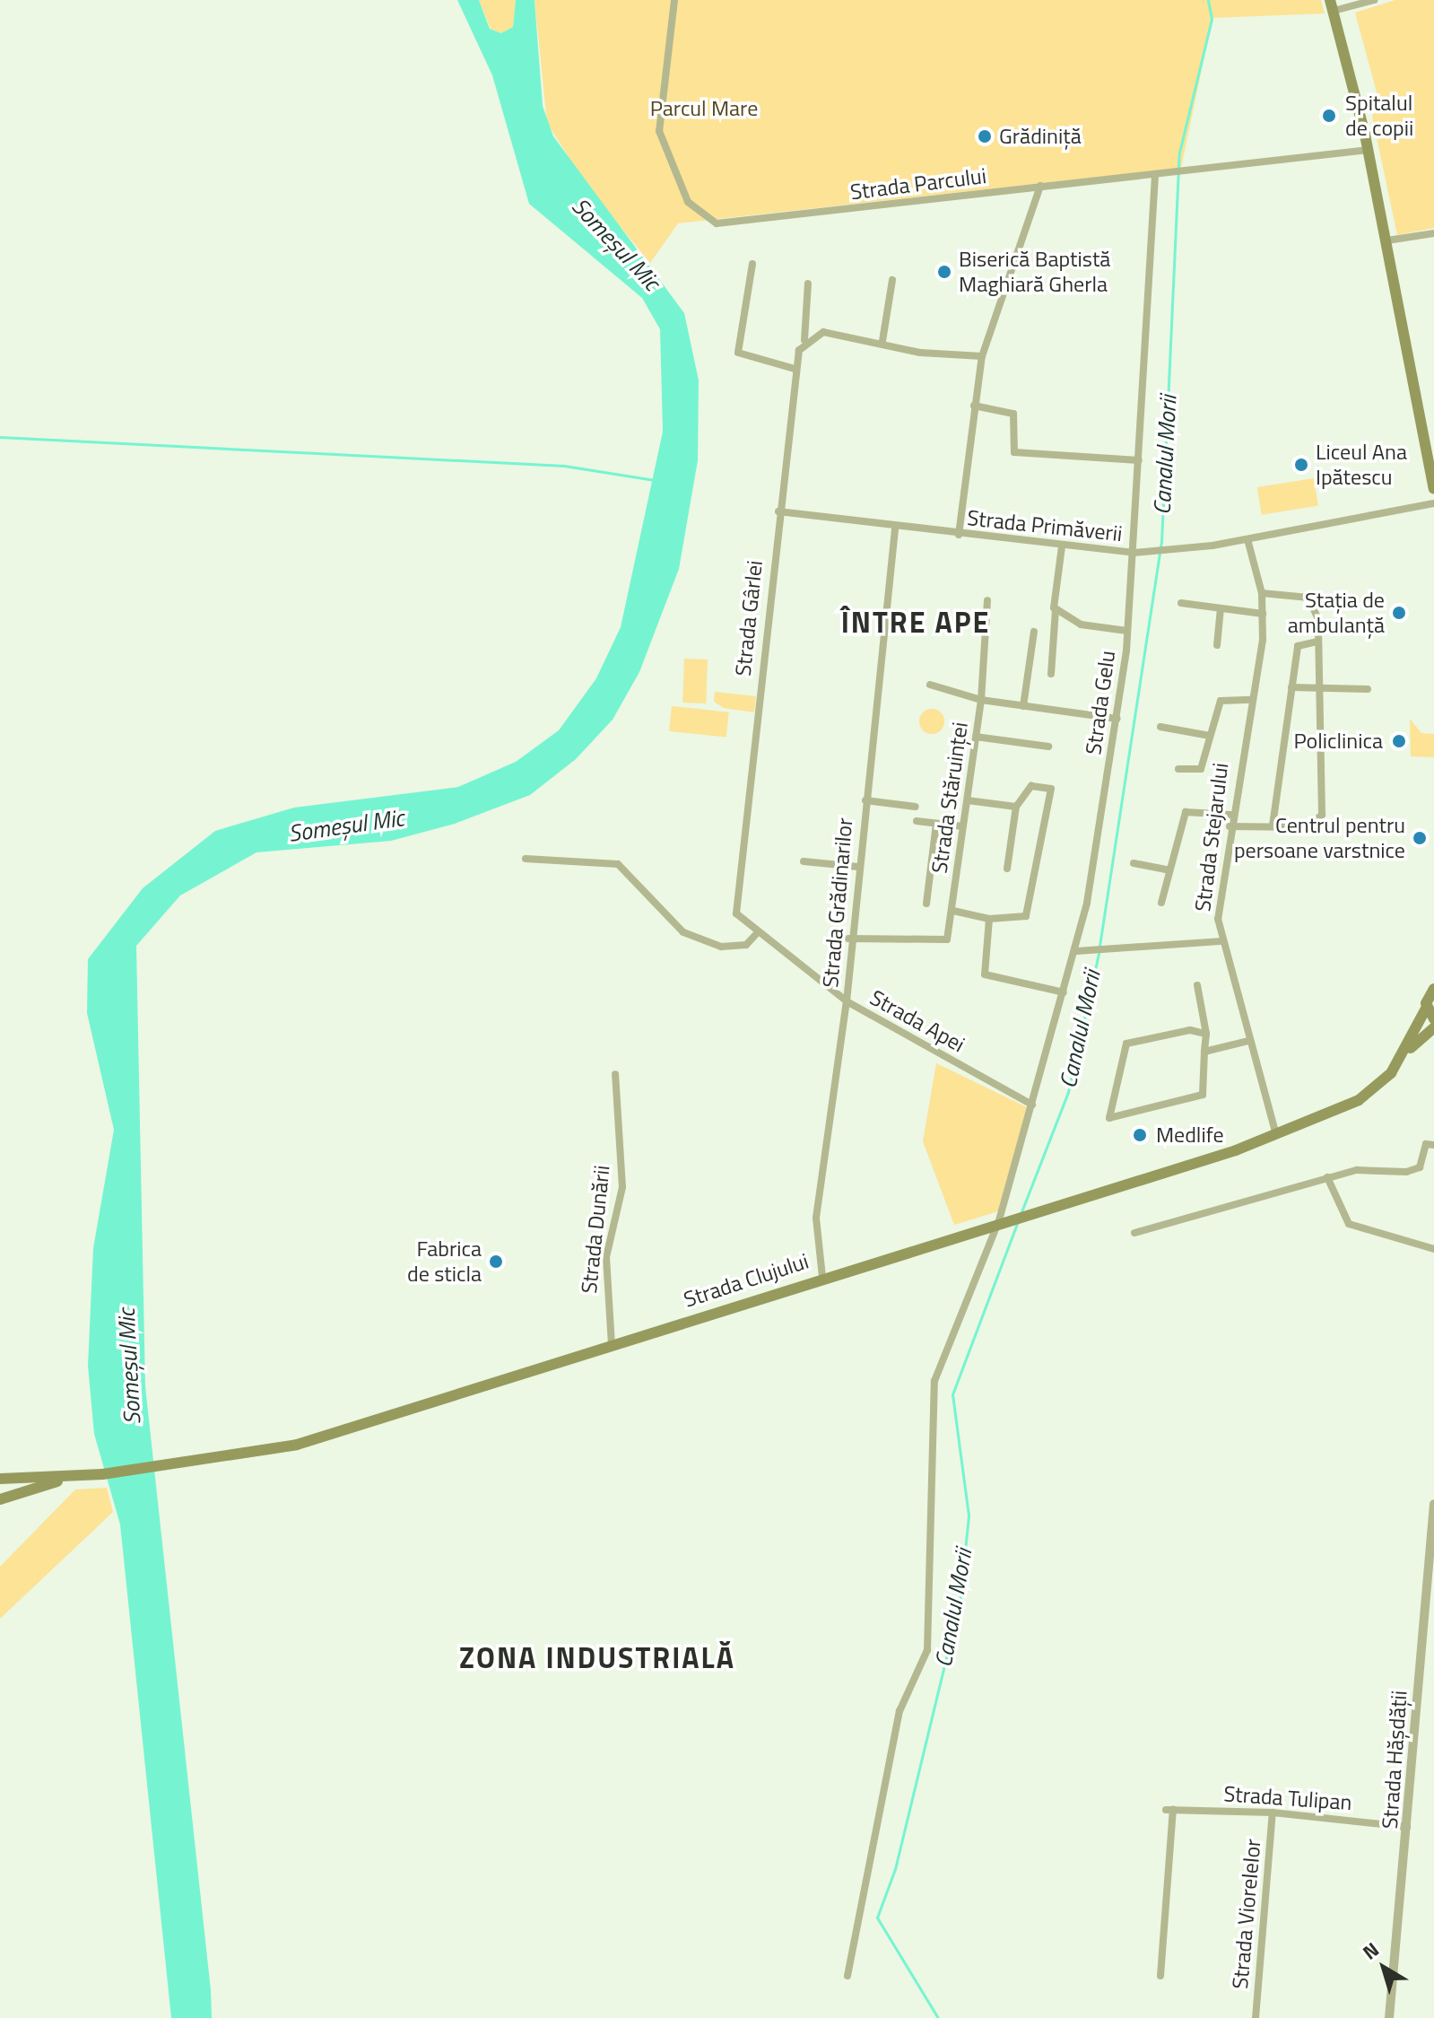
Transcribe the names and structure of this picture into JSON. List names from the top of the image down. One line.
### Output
{"streets":{"main road":["Strada Clujului"],"street":["Strada Parcului","Strada Primăverii","Strada Gârlei","Strada Gelu","Strada Stăruinței","Strada Stejarului","Strada Grădinarilor","Strada Apei","Strada Dunării","Strada Hășdății","Strada Tulipan","Strada Viorelelor"]},"crossings":[["Strada Parcului","Strada Gelu"],["Strada Primăverii","Strada Gârlei"],["Strada Primăverii","Strada Gelu"],["Strada Primăverii","Strada Stejarului"],["Strada Primăverii","Strada Grădinarilor"],["Strada Gârlei","Strada Apei"],["Strada Gelu","Strada Stăruinței"],["Strada Gelu","Strada Apei"],["Strada Gelu","Strada Clujului"],["Strada Stăruinței","Strada Grădinarilor"],["Strada Stejarului","Strada Clujului"],["Strada Grădinarilor","Strada Apei"],["Strada Grădinarilor","Strada Clujului"],["Strada Dunării","Strada Clujului"],["Strada Hășdății","Strada Tulipan"],["Strada Tulipan","Strada Viorelelor"]],"districts":["ÎNTRE APE","ZONA INDUSTRIALĂ"],"water":["Someșul Mic","Canalul Morii"],"parks":["Parcul Mare"],"places":["Spitalul de copii","Grădiniță","Biserică Baptistă Maghiară Gherla","Liceul Ana Ipătescu","Stația de ambulanță","Policlinica","Centrul pentru persoane varstnice","Medlife","Fabrica de sticla"],"north":"top left"}
